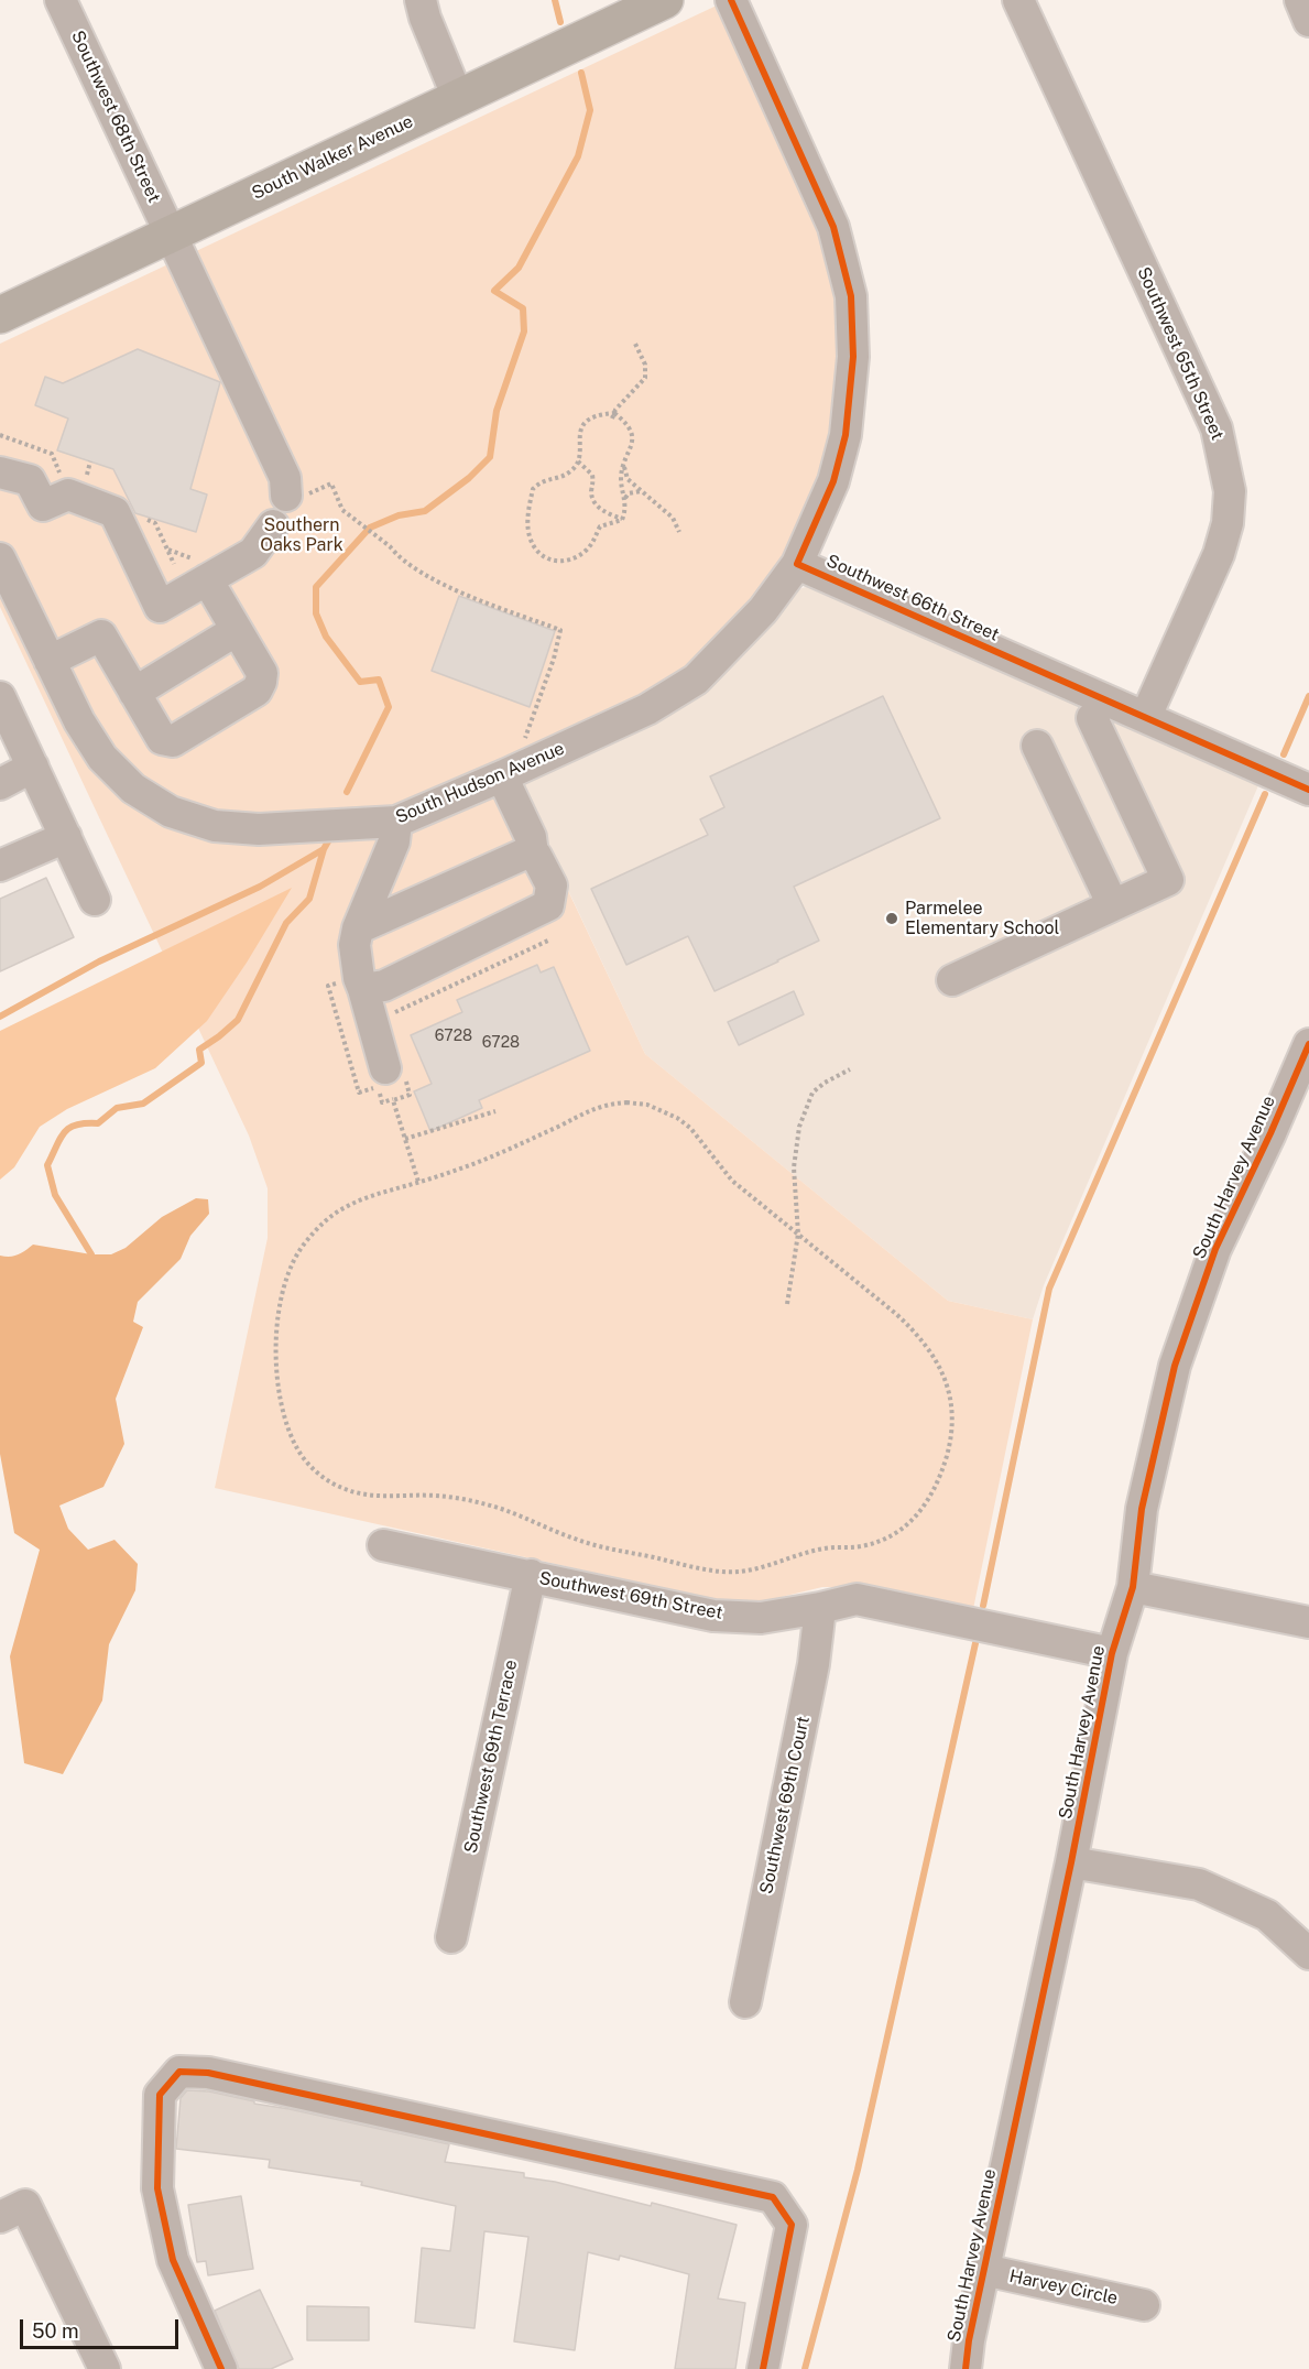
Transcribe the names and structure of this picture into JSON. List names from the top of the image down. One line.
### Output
{"streets":{"main road":["South Walker Avenue"],"street":["Southwest 68th Street","Southwest 65th Street","Southwest 66th Street","South Hudson Avenue","South Harvey Avenue","Southwest 69th Street","Southwest 69th Terrace","Southwest 69th Court","Harvey Circle"]},"crossings":[["Southwest 68th Street","South Walker Avenue"],["Southwest 65th Street","Southwest 66th Street"],["Southwest 66th Street","South Hudson Avenue"],["South Harvey Avenue","Southwest 69th Street"],["South Harvey Avenue","Harvey Circle"],["Southwest 69th Street","Southwest 69th Terrace"],["Southwest 69th Street","Southwest 69th Court"]],"parks":["Southern Oaks Park"],"places":["Parmelee Elementary School"],"house_numbers":["6728","6728"],"scale_bar":"50 m"}
